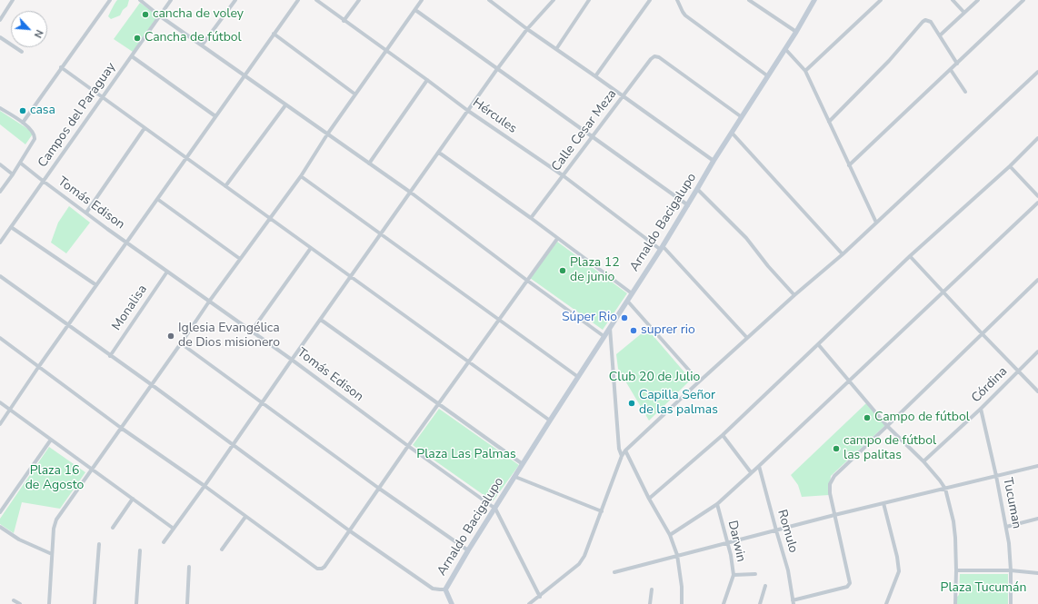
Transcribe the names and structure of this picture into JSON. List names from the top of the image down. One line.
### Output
{"streets":{"street":["Campos del Paraguay","Hércules","Calle Cesar Meza","Tomás Edison","Arnaldo Bacigalupo","Monalisa","Córdina","Tucuman","Romulo","Darwin"]},"crossings":[["Campos del Paraguay","Tomás Edison"],["Hércules","Calle Cesar Meza"],["Hércules","Arnaldo Bacigalupo"],["Calle Cesar Meza","Arnaldo Bacigalupo"],["Tomás Edison","Arnaldo Bacigalupo"],["Tomás Edison","Monalisa"],["Córdina","Tucuman"]],"parks":["Club 20 de Julio","Plaza Las Palmas","Plaza 16 de Agosto","Plaza Tucumán"],"places":["cancha de voley","Cancha de fútbol","casa","Plaza 12 de junio","Súper Rio","suprer rio","Iglesia Evangélica de Dios misionero","Capilla Señor de las palmas","Campo de fútbol","campo de fútbol las palitas"],"north":"bottom right"}
